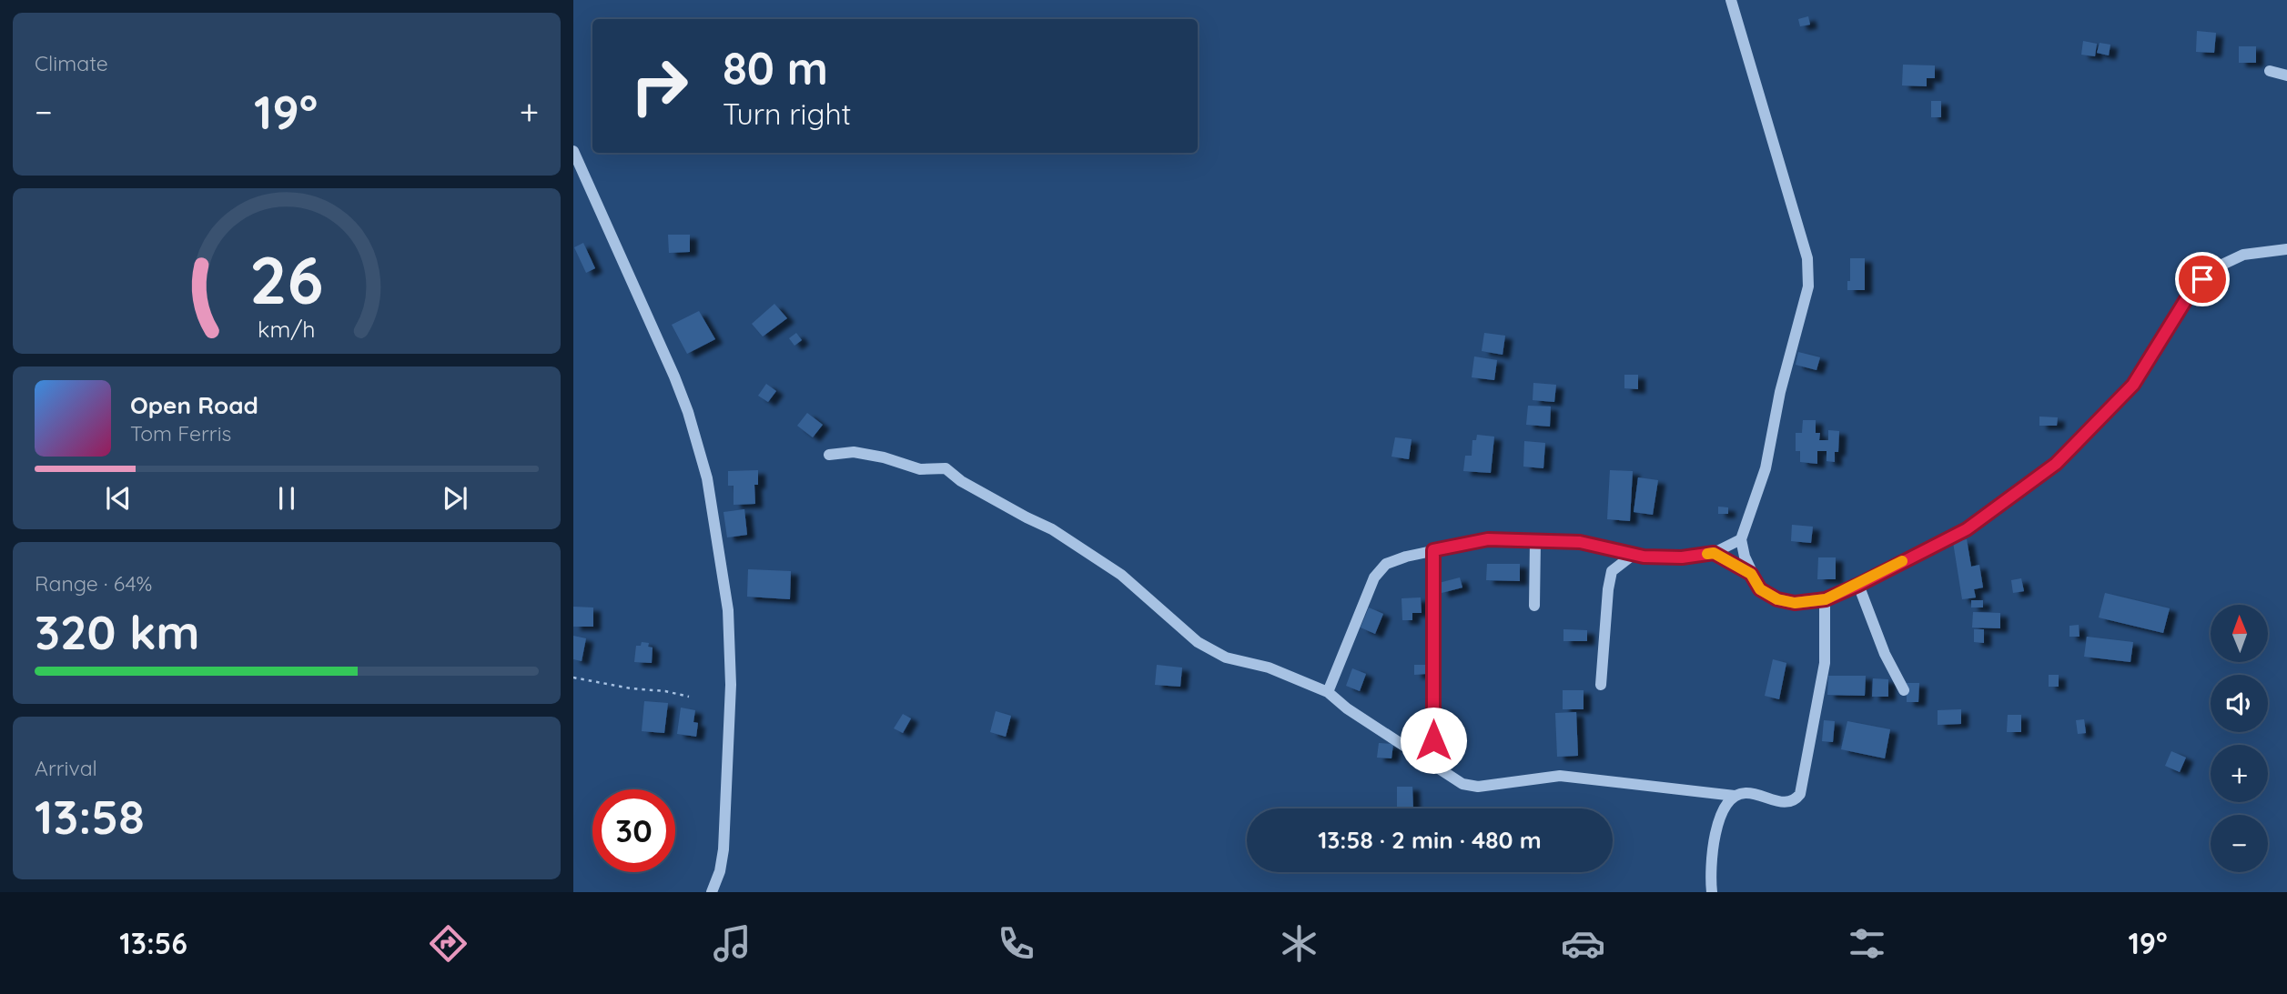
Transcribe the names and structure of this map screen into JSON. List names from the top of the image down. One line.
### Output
{"north":"top","page":{"tile":["Climate",["Range · 64%","320 km"],["Arrival","13:58"]],"turn":["80 m","Turn right"],"heat":["−","19°","+"],"song":["Open Road","Tom Ferris"],"map_buttons":["+","−"],"limit":"30","trip":"13:58 · 2 min · 480 m","tabs":["13:56","19°"],"gauge":["26","km/h"]}}
